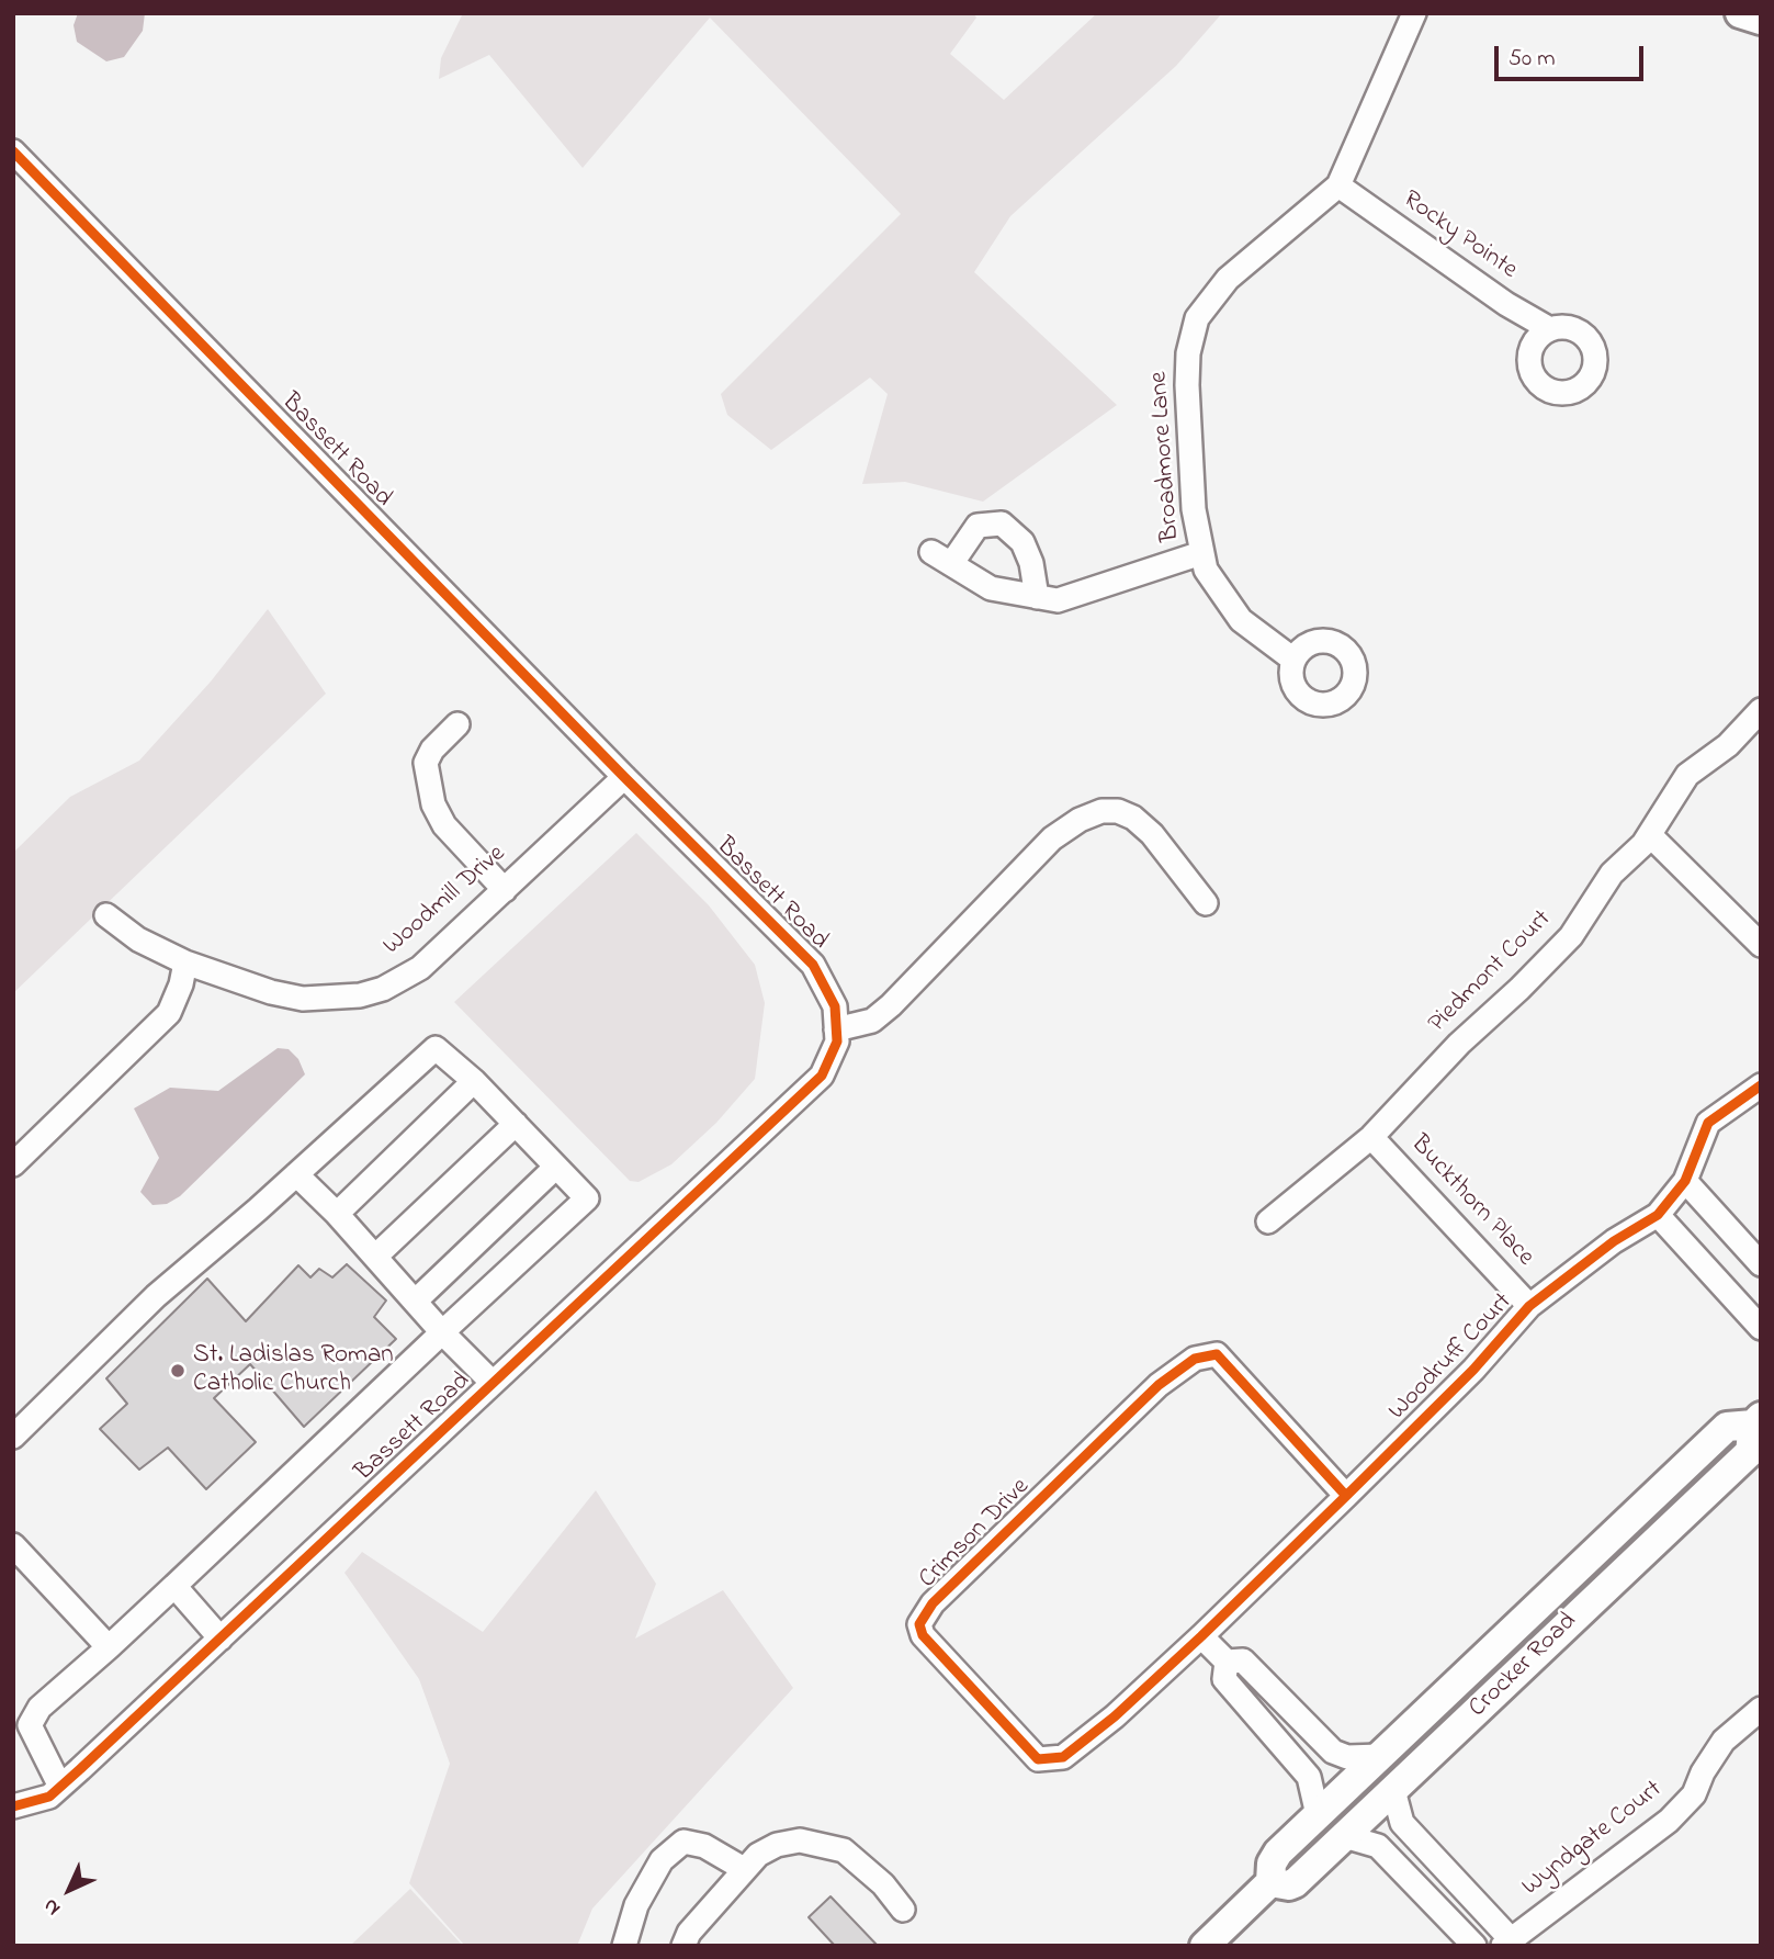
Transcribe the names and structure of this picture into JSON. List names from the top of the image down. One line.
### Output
{"streets":{"main road":["Crocker Road"],"street":["Rocky Pointe","Bassett Road","Broadmore Lane","Woodmill Drive","Piedmont Court","Buckthorn Place","Woodruff Court","Crimson Drive","Wyndgate Court"]},"crossings":[["Rocky Pointe","Broadmore Lane"],["Bassett Road","Woodmill Drive"],["Piedmont Court","Buckthorn Place"],["Buckthorn Place","Woodruff Court"],["Woodruff Court","Crimson Drive"],["Crocker Road","Wyndgate Court"]],"places":["St. Ladislas Roman Catholic Church"],"scale_bar":"50 m","north":"bottom left"}
